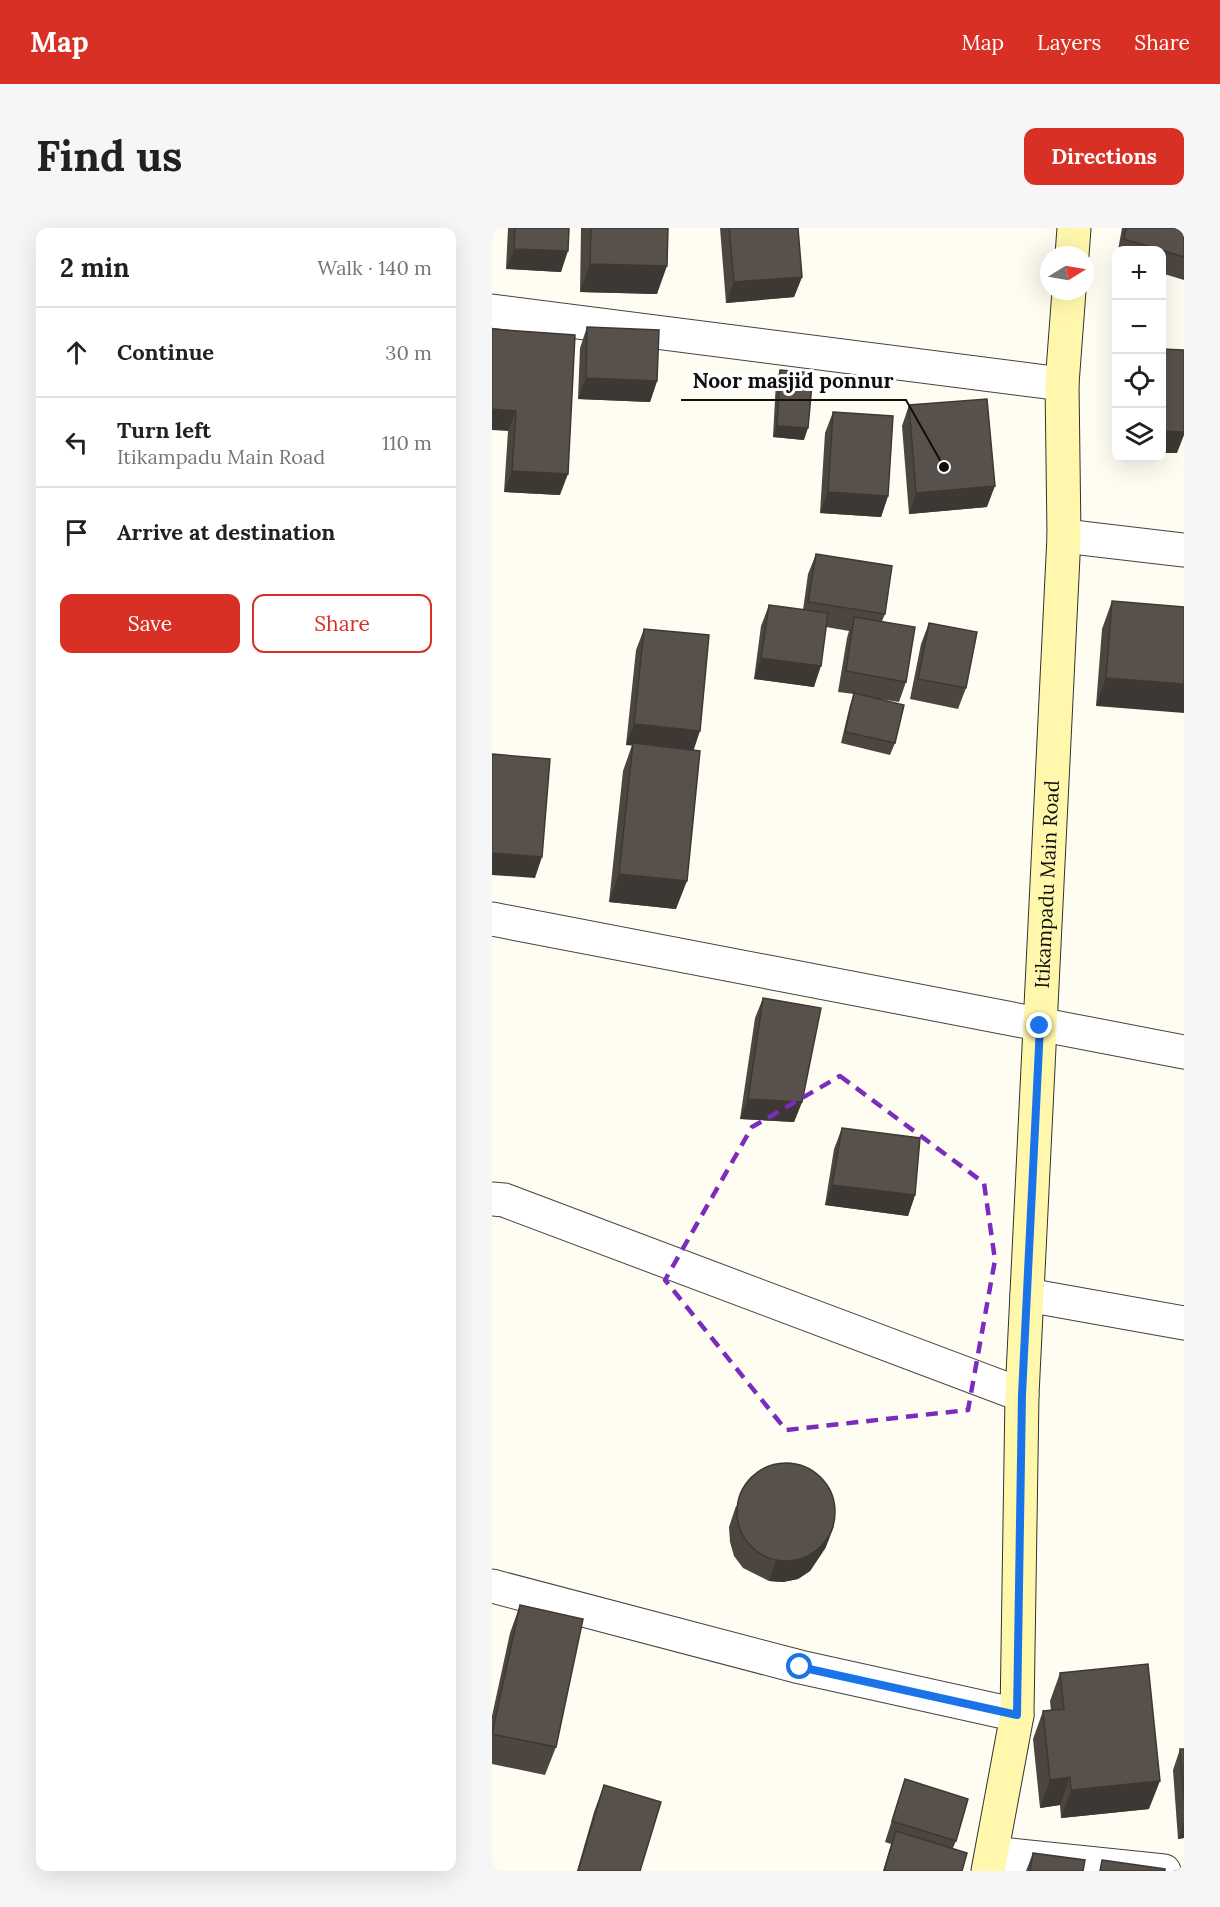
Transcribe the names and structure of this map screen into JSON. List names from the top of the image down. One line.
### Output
{"streets":{"street":["Itikampadu Main Road"]},"places":["Noor masjid ponnur"],"north":"right","page":{"header":"Map","nav":["Map","Layers","Share"],"buttons":["Directions",["Save","Share"]],"title":"Find us","heading":["2 min","Walk · 140 m"],"map_buttons":["+","−"],"list":[["Continue","30 m"],["Turn left","Itikampadu Main Road","110 m"],"Arrive at destination"]}}
